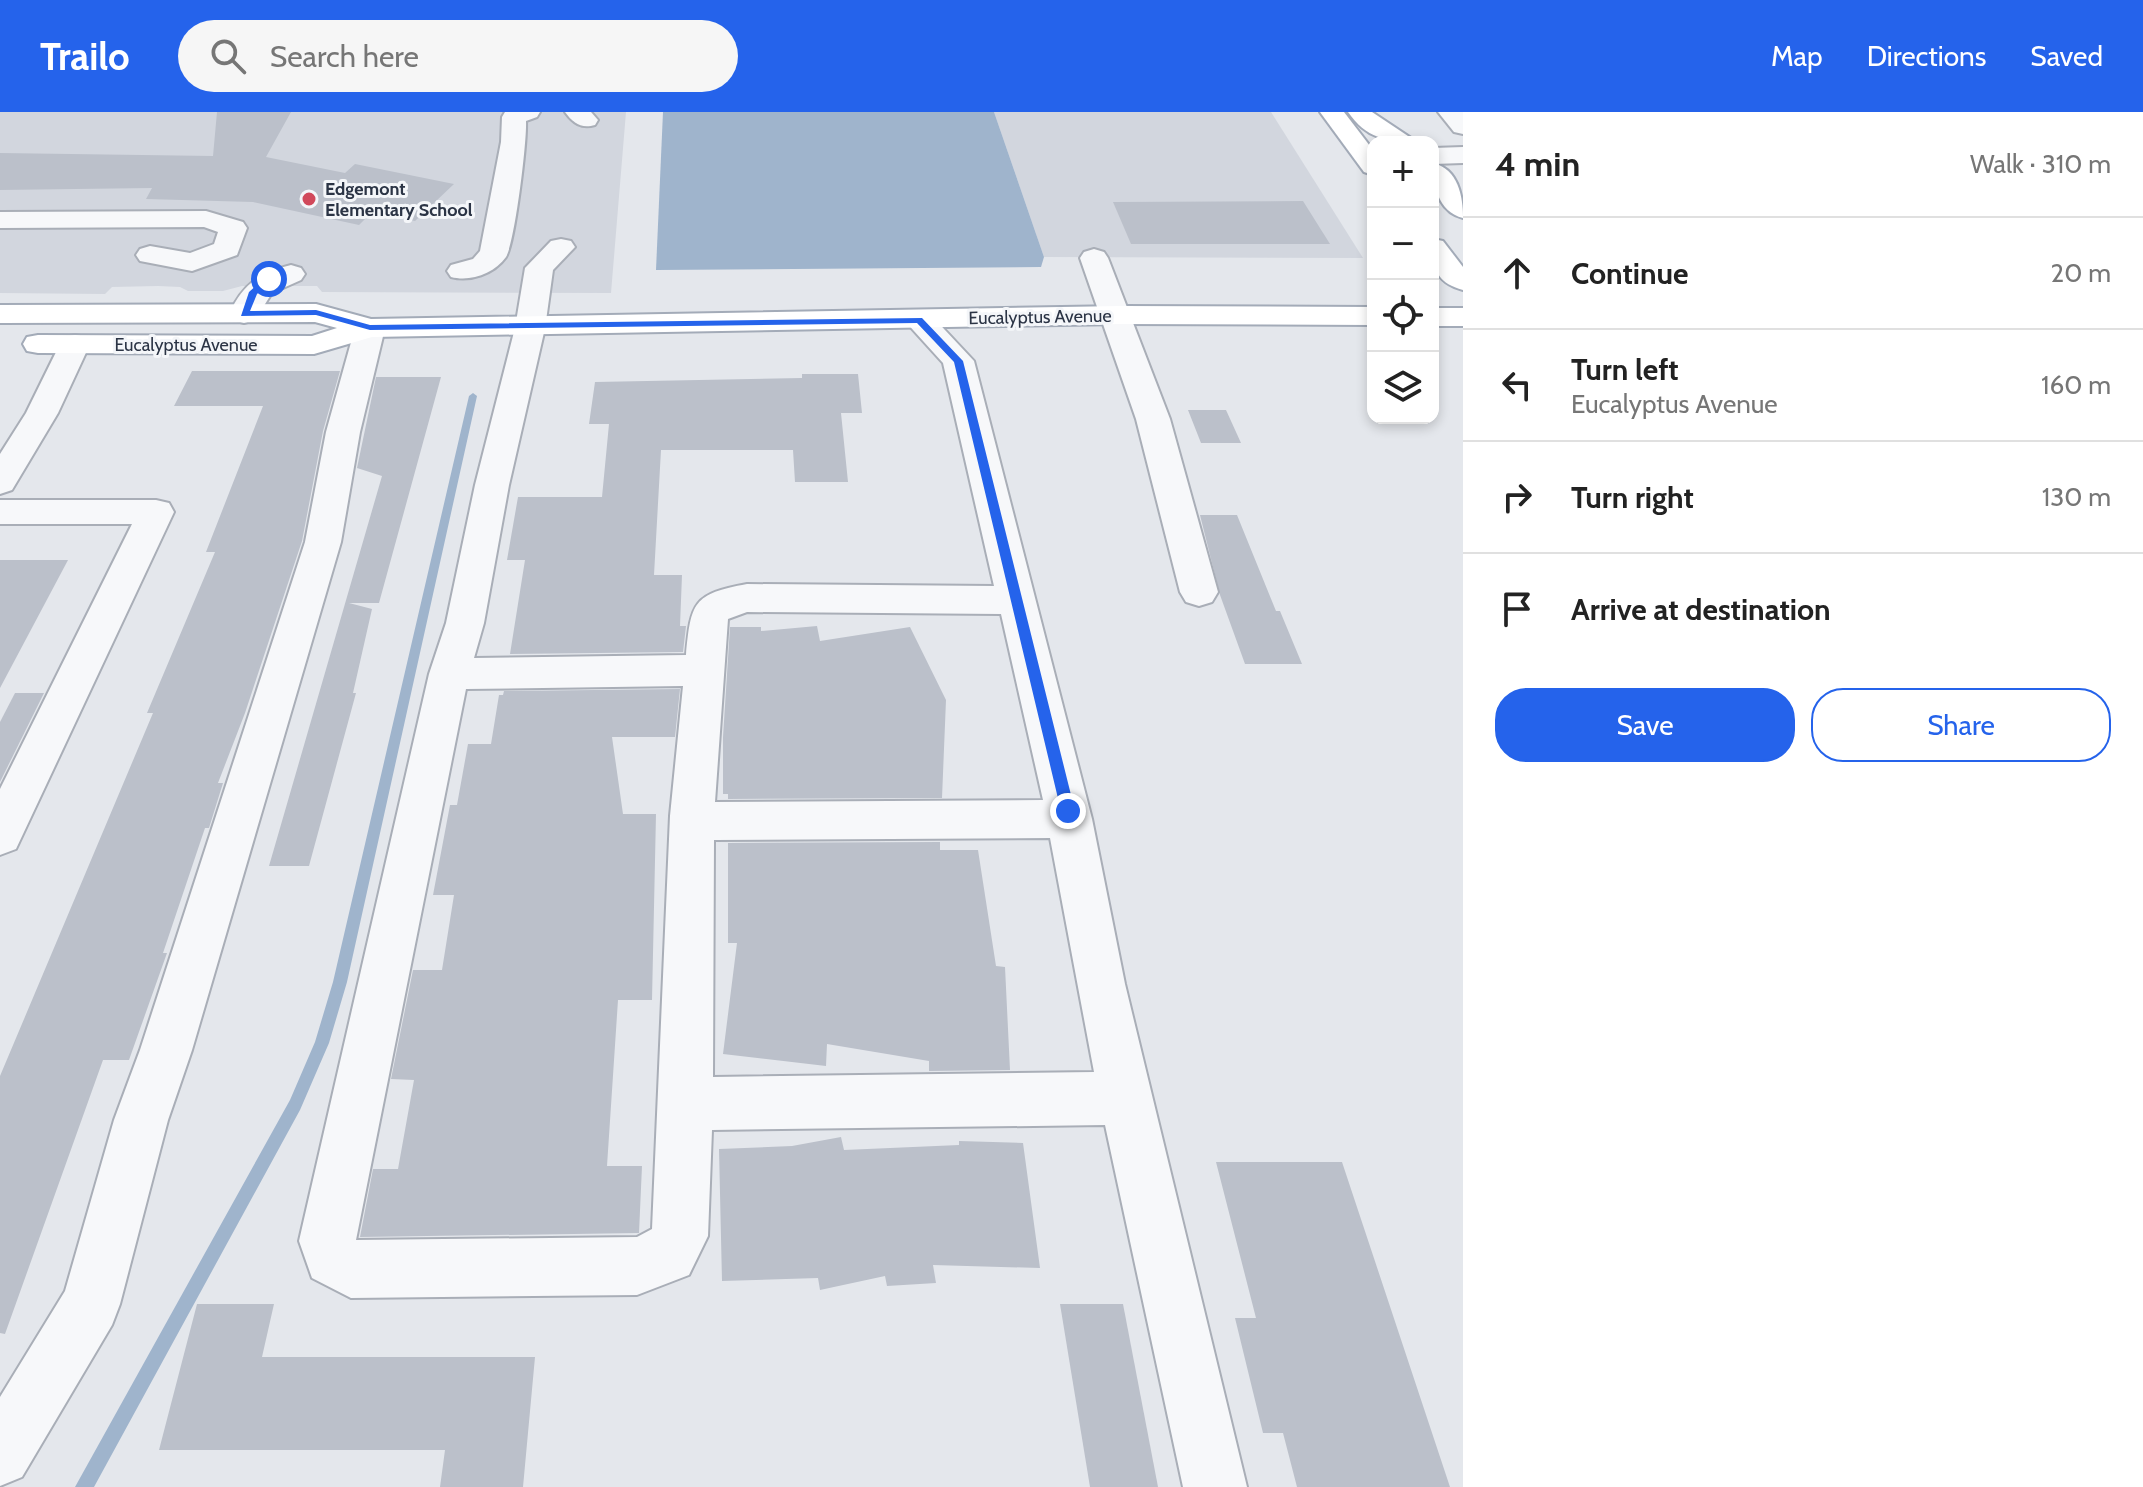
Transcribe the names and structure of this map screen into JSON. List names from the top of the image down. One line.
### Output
{"streets":{"main road":["Eucalyptus Avenue"]},"places":["Edgemont Elementary School"],"page":{"header":"Trailo","search":"Search here","nav":["Map","Directions","Saved"],"heading":["4 min","Walk · 310 m"],"map_buttons":["+","−"],"list":[["Continue","20 m"],["Turn left","Eucalyptus Avenue","160 m"],["Turn right","130 m"],"Arrive at destination"],"buttons":["Save","Share"]}}
